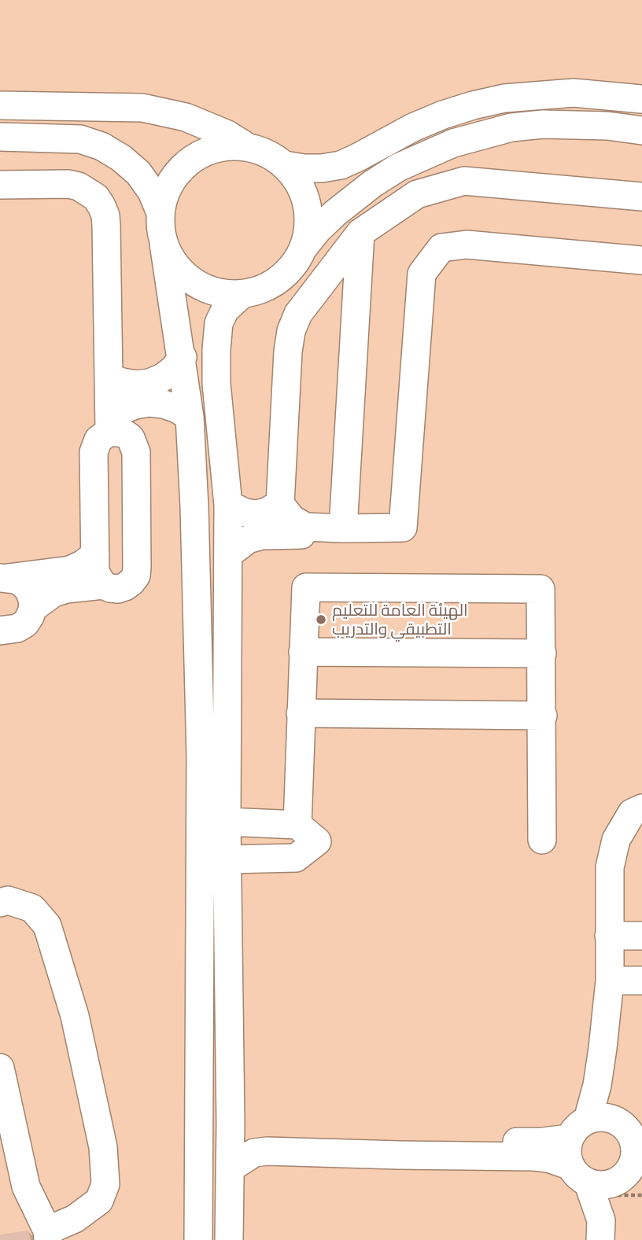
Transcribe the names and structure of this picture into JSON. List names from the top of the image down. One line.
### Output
{"places":["الهيئة العامة للتعليم التطبيقي والتدريب"]}
